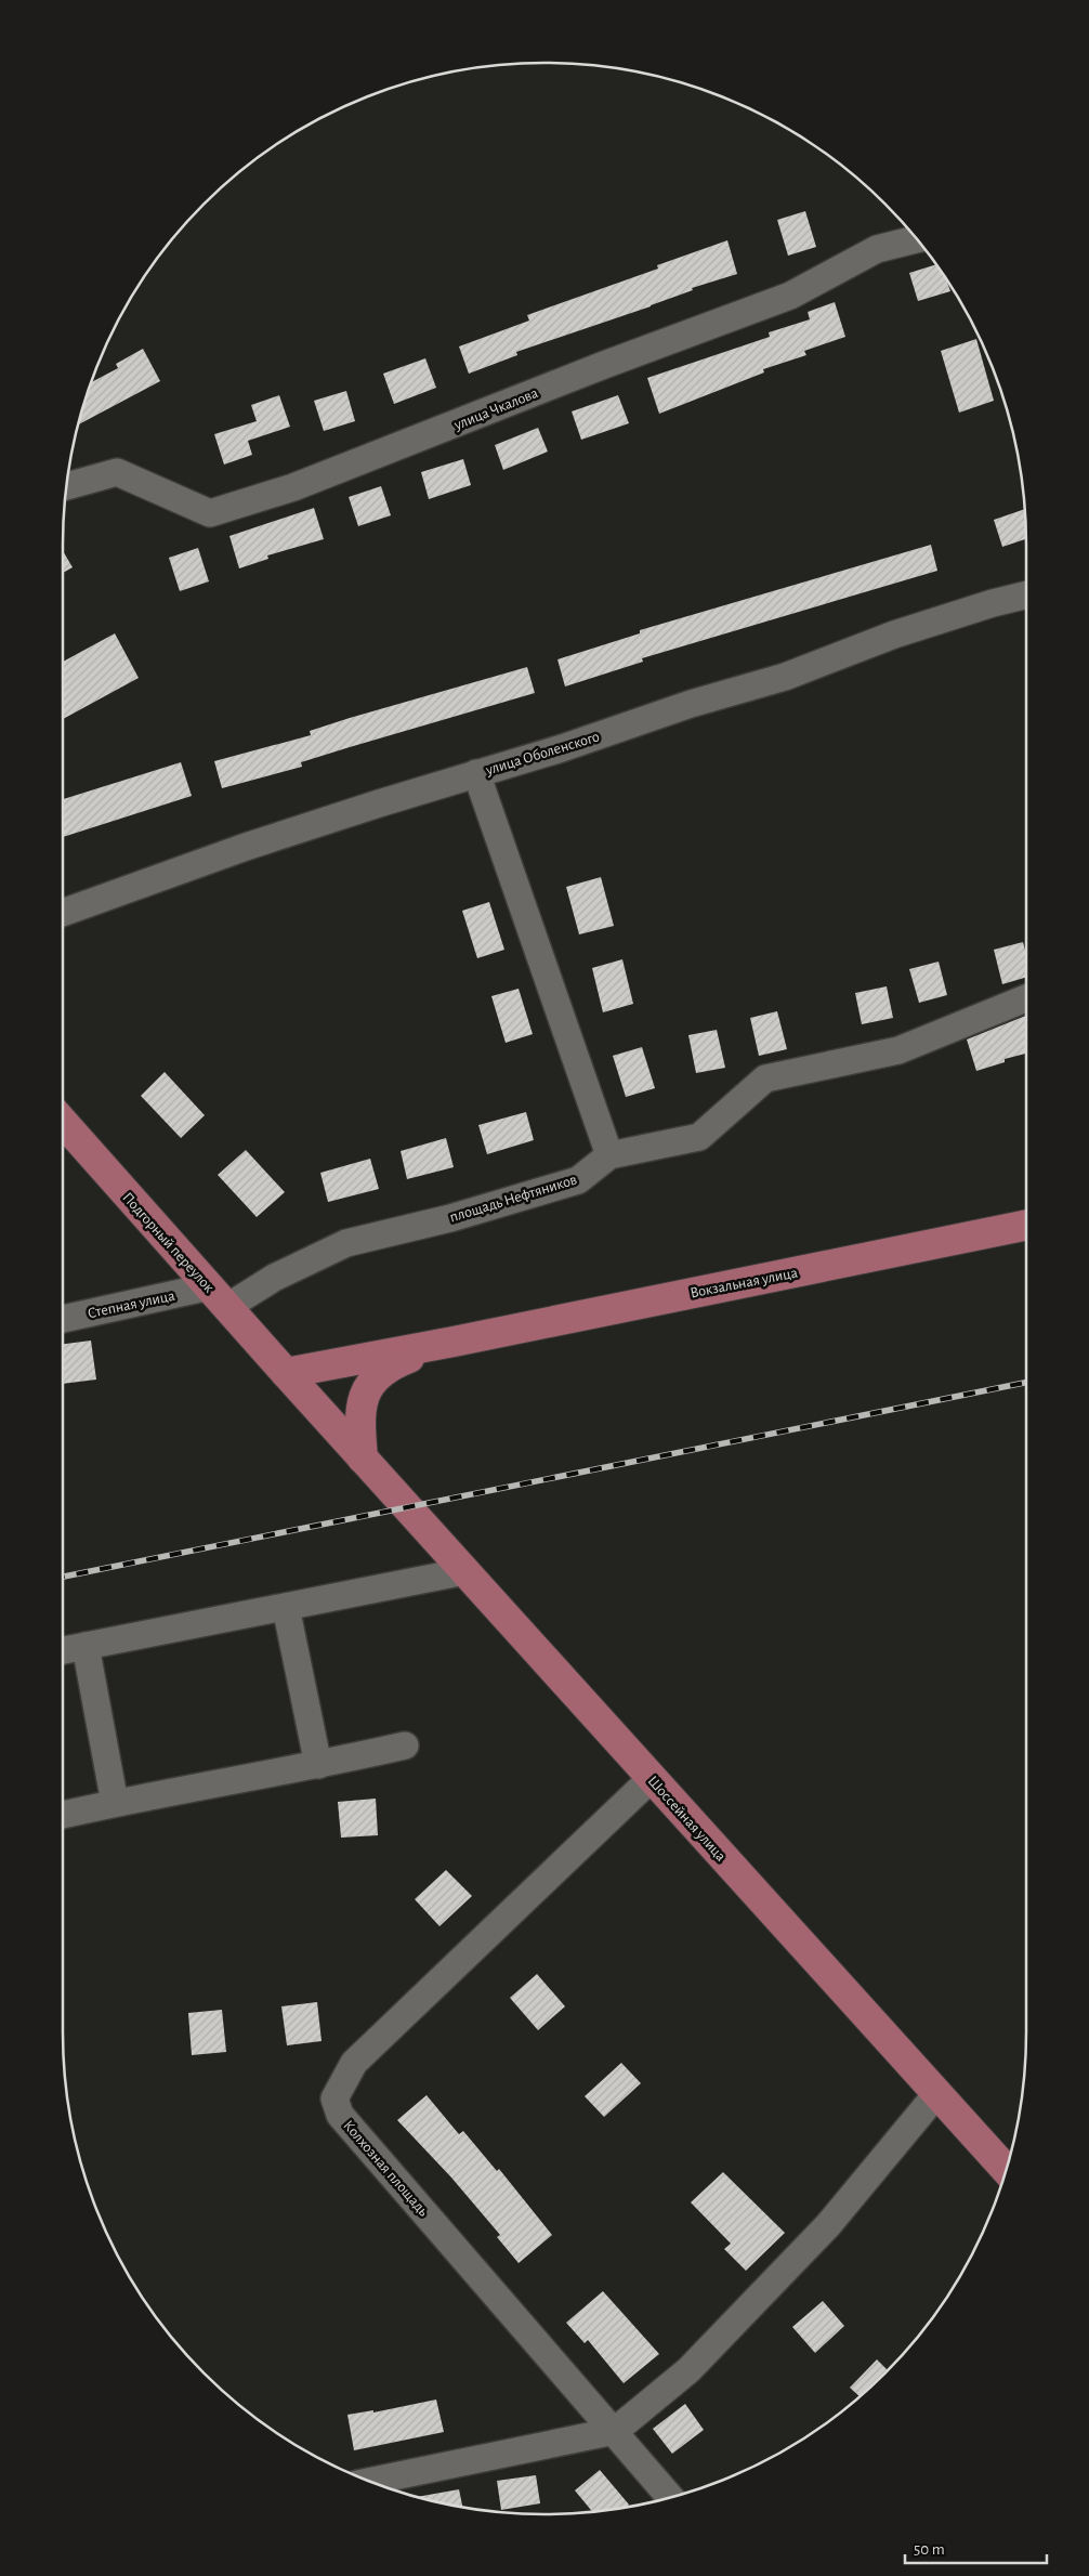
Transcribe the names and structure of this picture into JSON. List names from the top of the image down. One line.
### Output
{"streets":{"main road":["Подгорный переулок","Вокзальная улица","Шоссейная улица"],"street":["улица Чкалова","улица Оболенского","площадь Нефтяников","Степная улица","Колхозная площадь"]},"crossings":[["площадь Нефтяников","Подгорный переулок"],["площадь Нефтяников","Степная улица"],["Подгорный переулок","Степная улица"],["Подгорный переулок","Шоссейная улица"],["Шоссейная улица","Колхозная площадь"]],"scale_bar":"50 m"}
